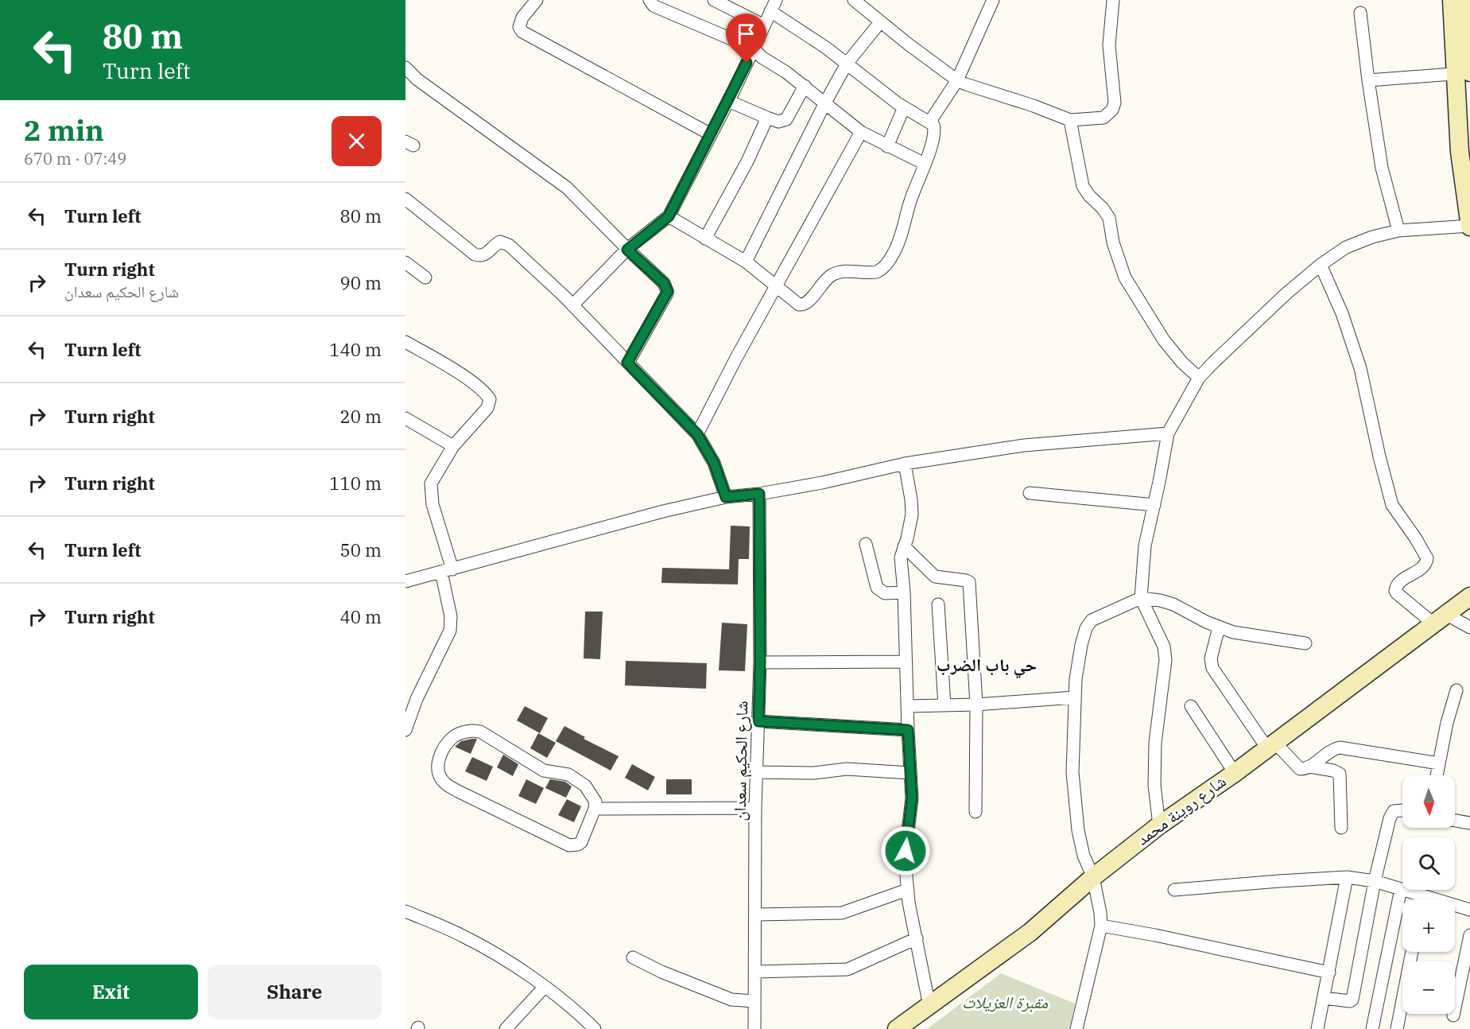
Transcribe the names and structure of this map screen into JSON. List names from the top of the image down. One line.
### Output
{"streets":{"main road":["شارع روينة محمد"],"street":["شارع الحكيم سعدان"]},"districts":["حي باب الضرب"],"parks":["مقبرة العزيلات"],"north":"bottom","page":{"turn":["80 m","Turn left"],"heading":["2 min","670 m · 07:49"],"list":[{"name":"Turn left","value":"80 m"},{"name":"Turn right","note":"شارع الحكيم سعدان","value":"90 m"},{"name":"Turn left","value":"140 m"},{"name":"Turn right","value":"20 m"},{"name":"Turn right","value":"110 m"},{"name":"Turn left","value":"50 m"},{"name":"Turn right","value":"40 m"}],"map_buttons":["+","−"],"buttons":["Exit","Share"]}}
